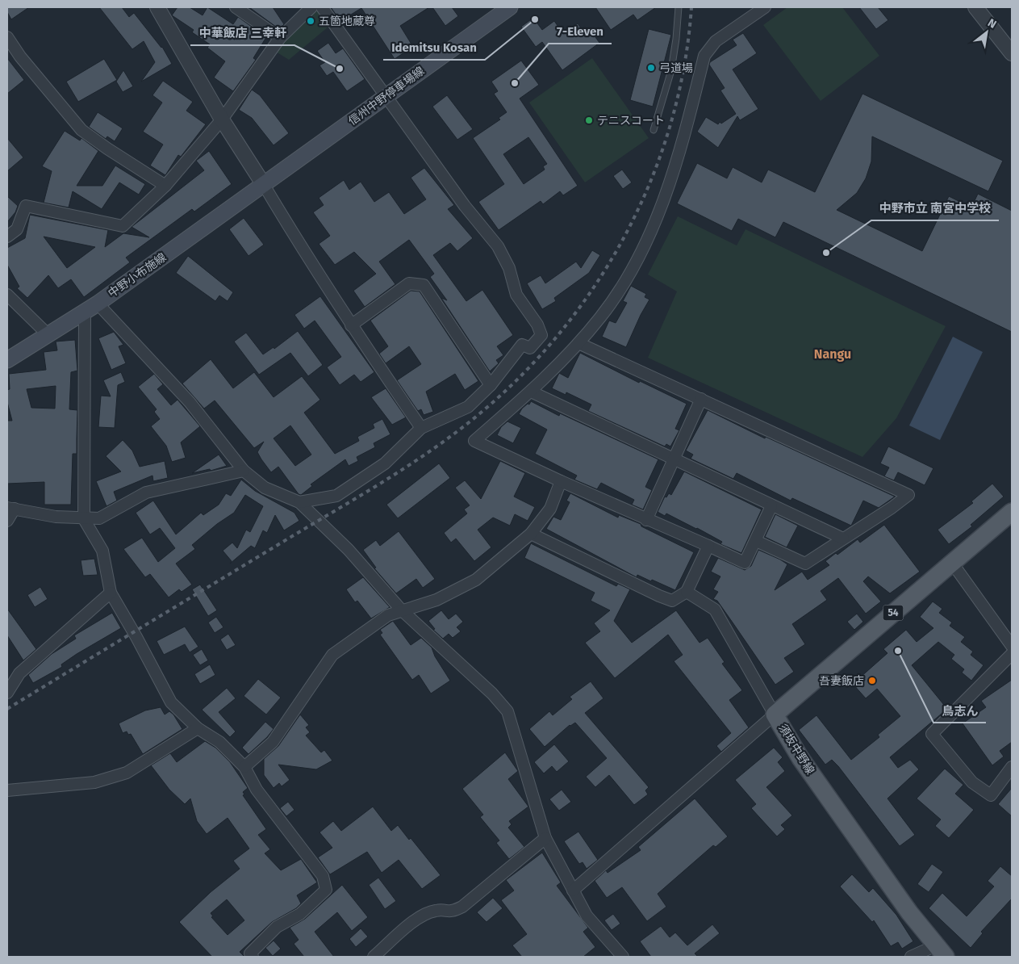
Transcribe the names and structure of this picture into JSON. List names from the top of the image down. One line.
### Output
{"streets":{"main road":["信州中野停車場線","中野小布施線","54","須坂中野線"]},"crossings":[["信州中野停車場線","中野小布施線"]],"districts":["Nangu"],"places":["Idemitsu Kosan","五箇地蔵尊","弓道場","中華飯店 三幸軒","7-Eleven","テニスコート","中野市立 南宮中学校","鳥志ん","吾妻飯店"],"north":"top right"}
